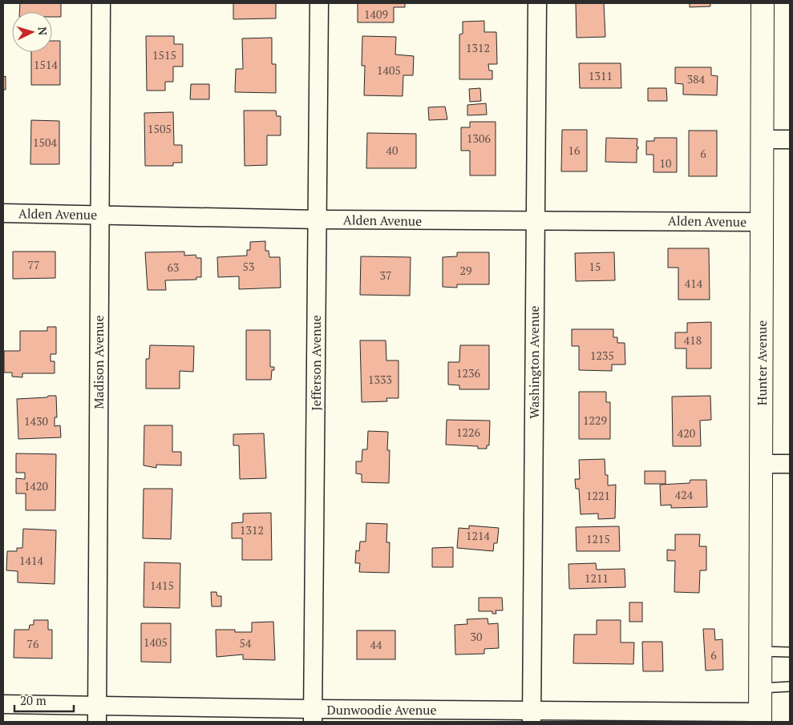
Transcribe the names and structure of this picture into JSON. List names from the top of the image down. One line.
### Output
{"streets":{"street":["Alden Avenue","Madison Avenue","Washington Avenue","Jefferson Avenue","Hunter Avenue","Dunwoodie Avenue"]},"crossings":[["Alden Avenue","Madison Avenue"],["Alden Avenue","Washington Avenue"],["Alden Avenue","Jefferson Avenue"],["Alden Avenue","Hunter Avenue"],["Madison Avenue","Dunwoodie Avenue"],["Washington Avenue","Dunwoodie Avenue"],["Jefferson Avenue","Dunwoodie Avenue"],["Hunter Avenue","Dunwoodie Avenue"]],"house_numbers":["1409","1312","1515","1514","1405","1311","384","1505","1306","1504","40","16","6","10","77","53","15","63","29","37","414","418","1235","1236","1333","1229","1430","1226","420","1420","424","1221","1312","1214","1215","1414","1211","1415","30","1405","54","76","44","6"],"scale_bar":"20 m","north":"right"}
